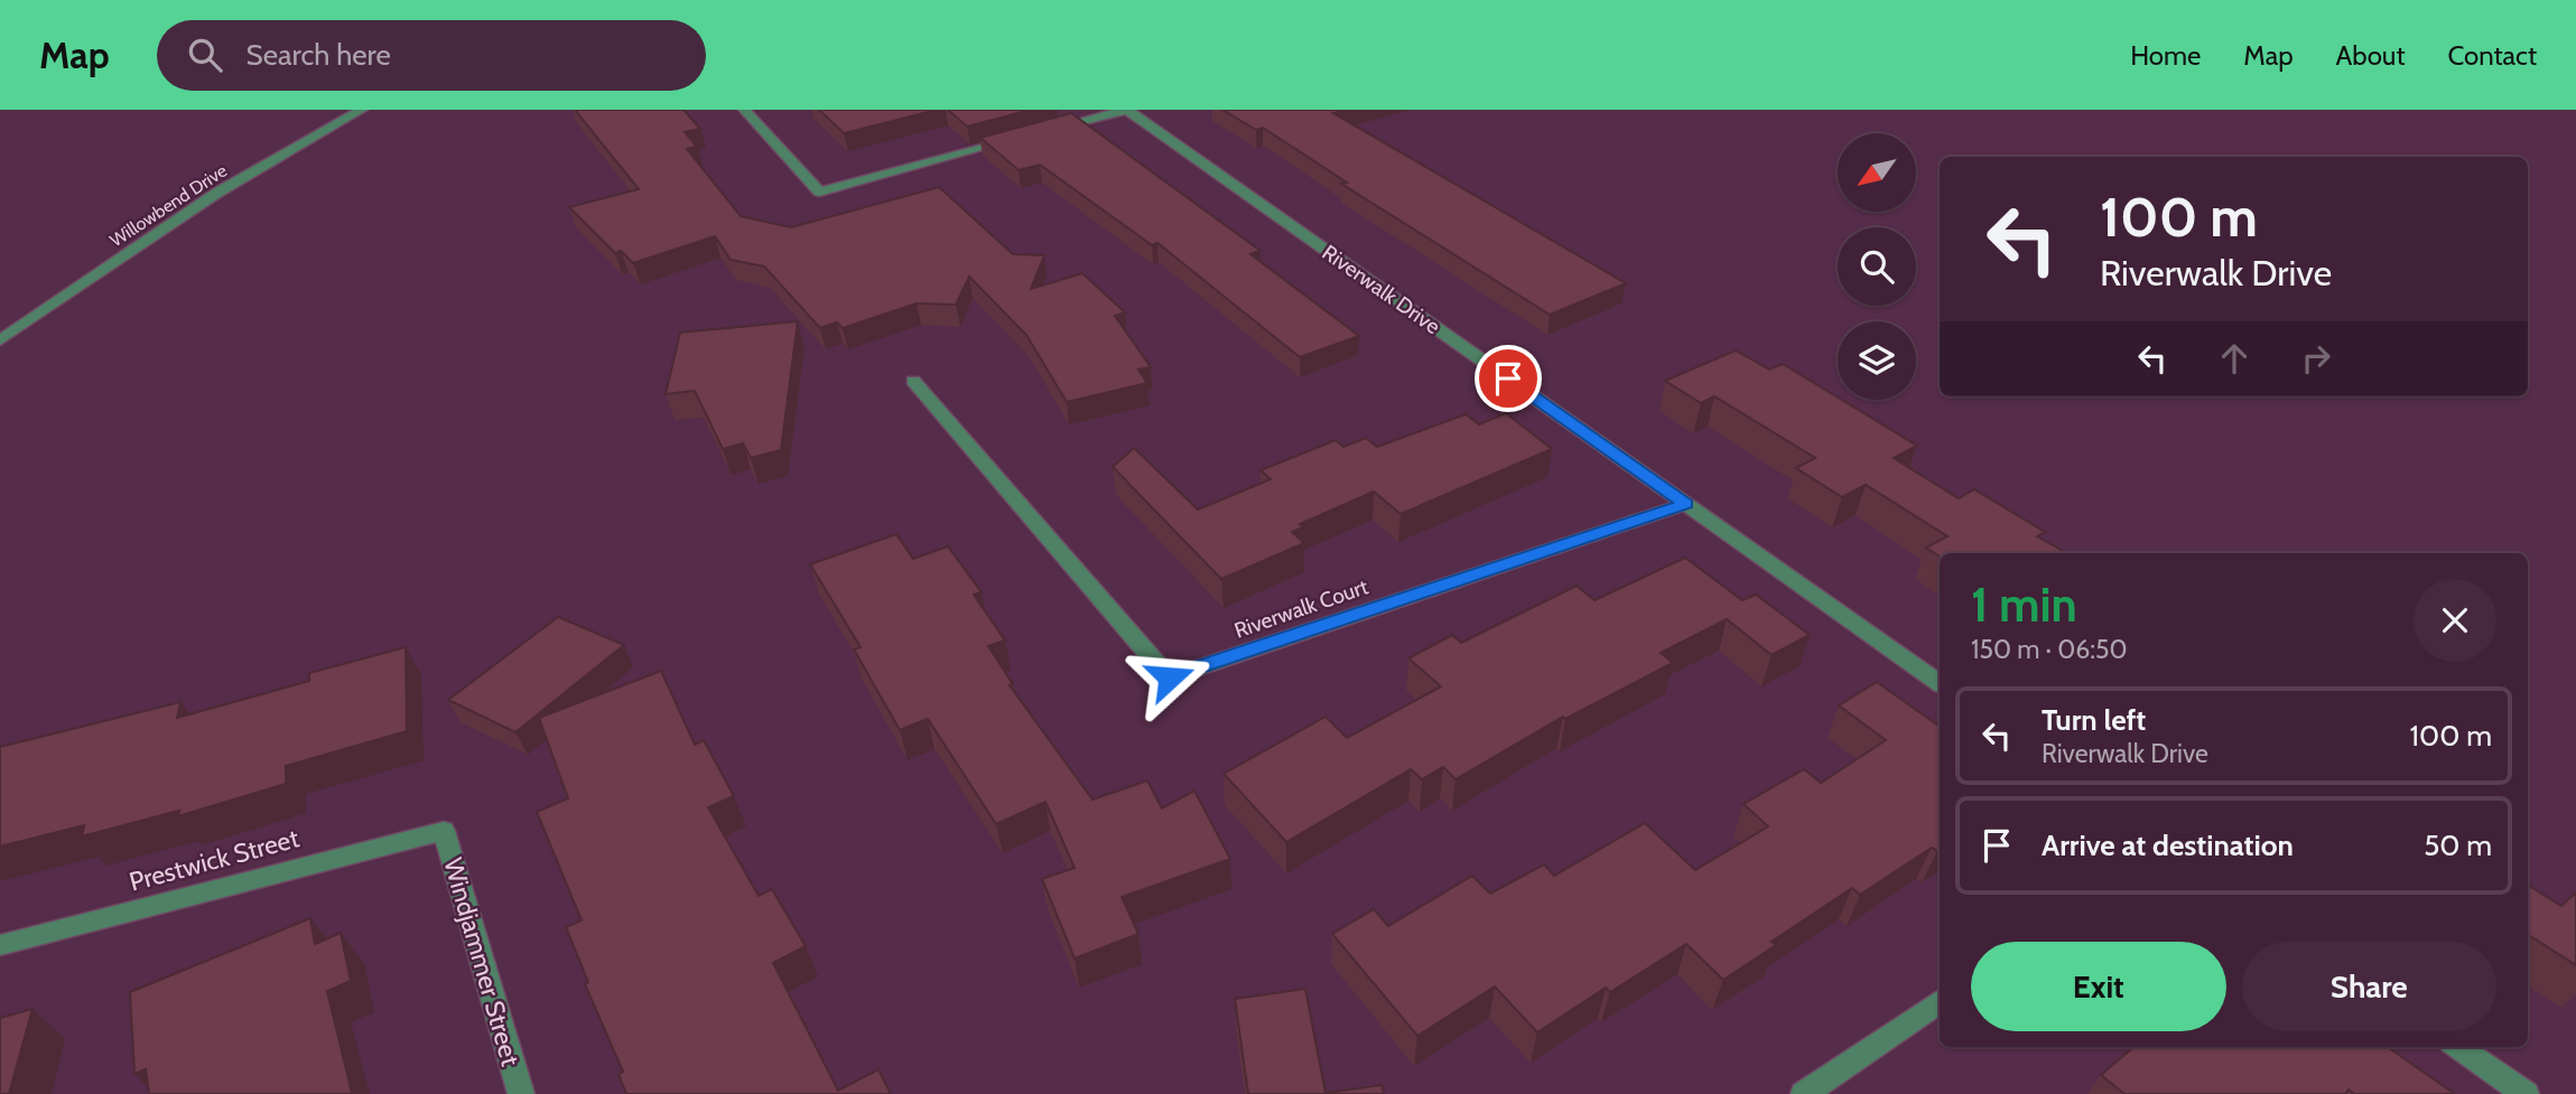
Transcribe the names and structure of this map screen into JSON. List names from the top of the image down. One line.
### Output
{"streets":{"street":["Willowbend Drive","Riverwalk Drive","Riverwalk Court","Prestwick Street","Windjammer Street"]},"crossings":[["Riverwalk Drive","Riverwalk Court"],["Prestwick Street","Windjammer Street"]],"north":"bottom left","page":{"header":"Map","search":"Search here","nav":["Home","Map","About","Contact"],"turn":["100 m","Riverwalk Drive"],"heading":["1 min","150 m · 06:50"],"list":[{"name":"Turn left","note":"Riverwalk Drive","value":"100 m"},{"name":"Arrive at destination","value":"50 m"}],"buttons":["Exit","Share"]}}
